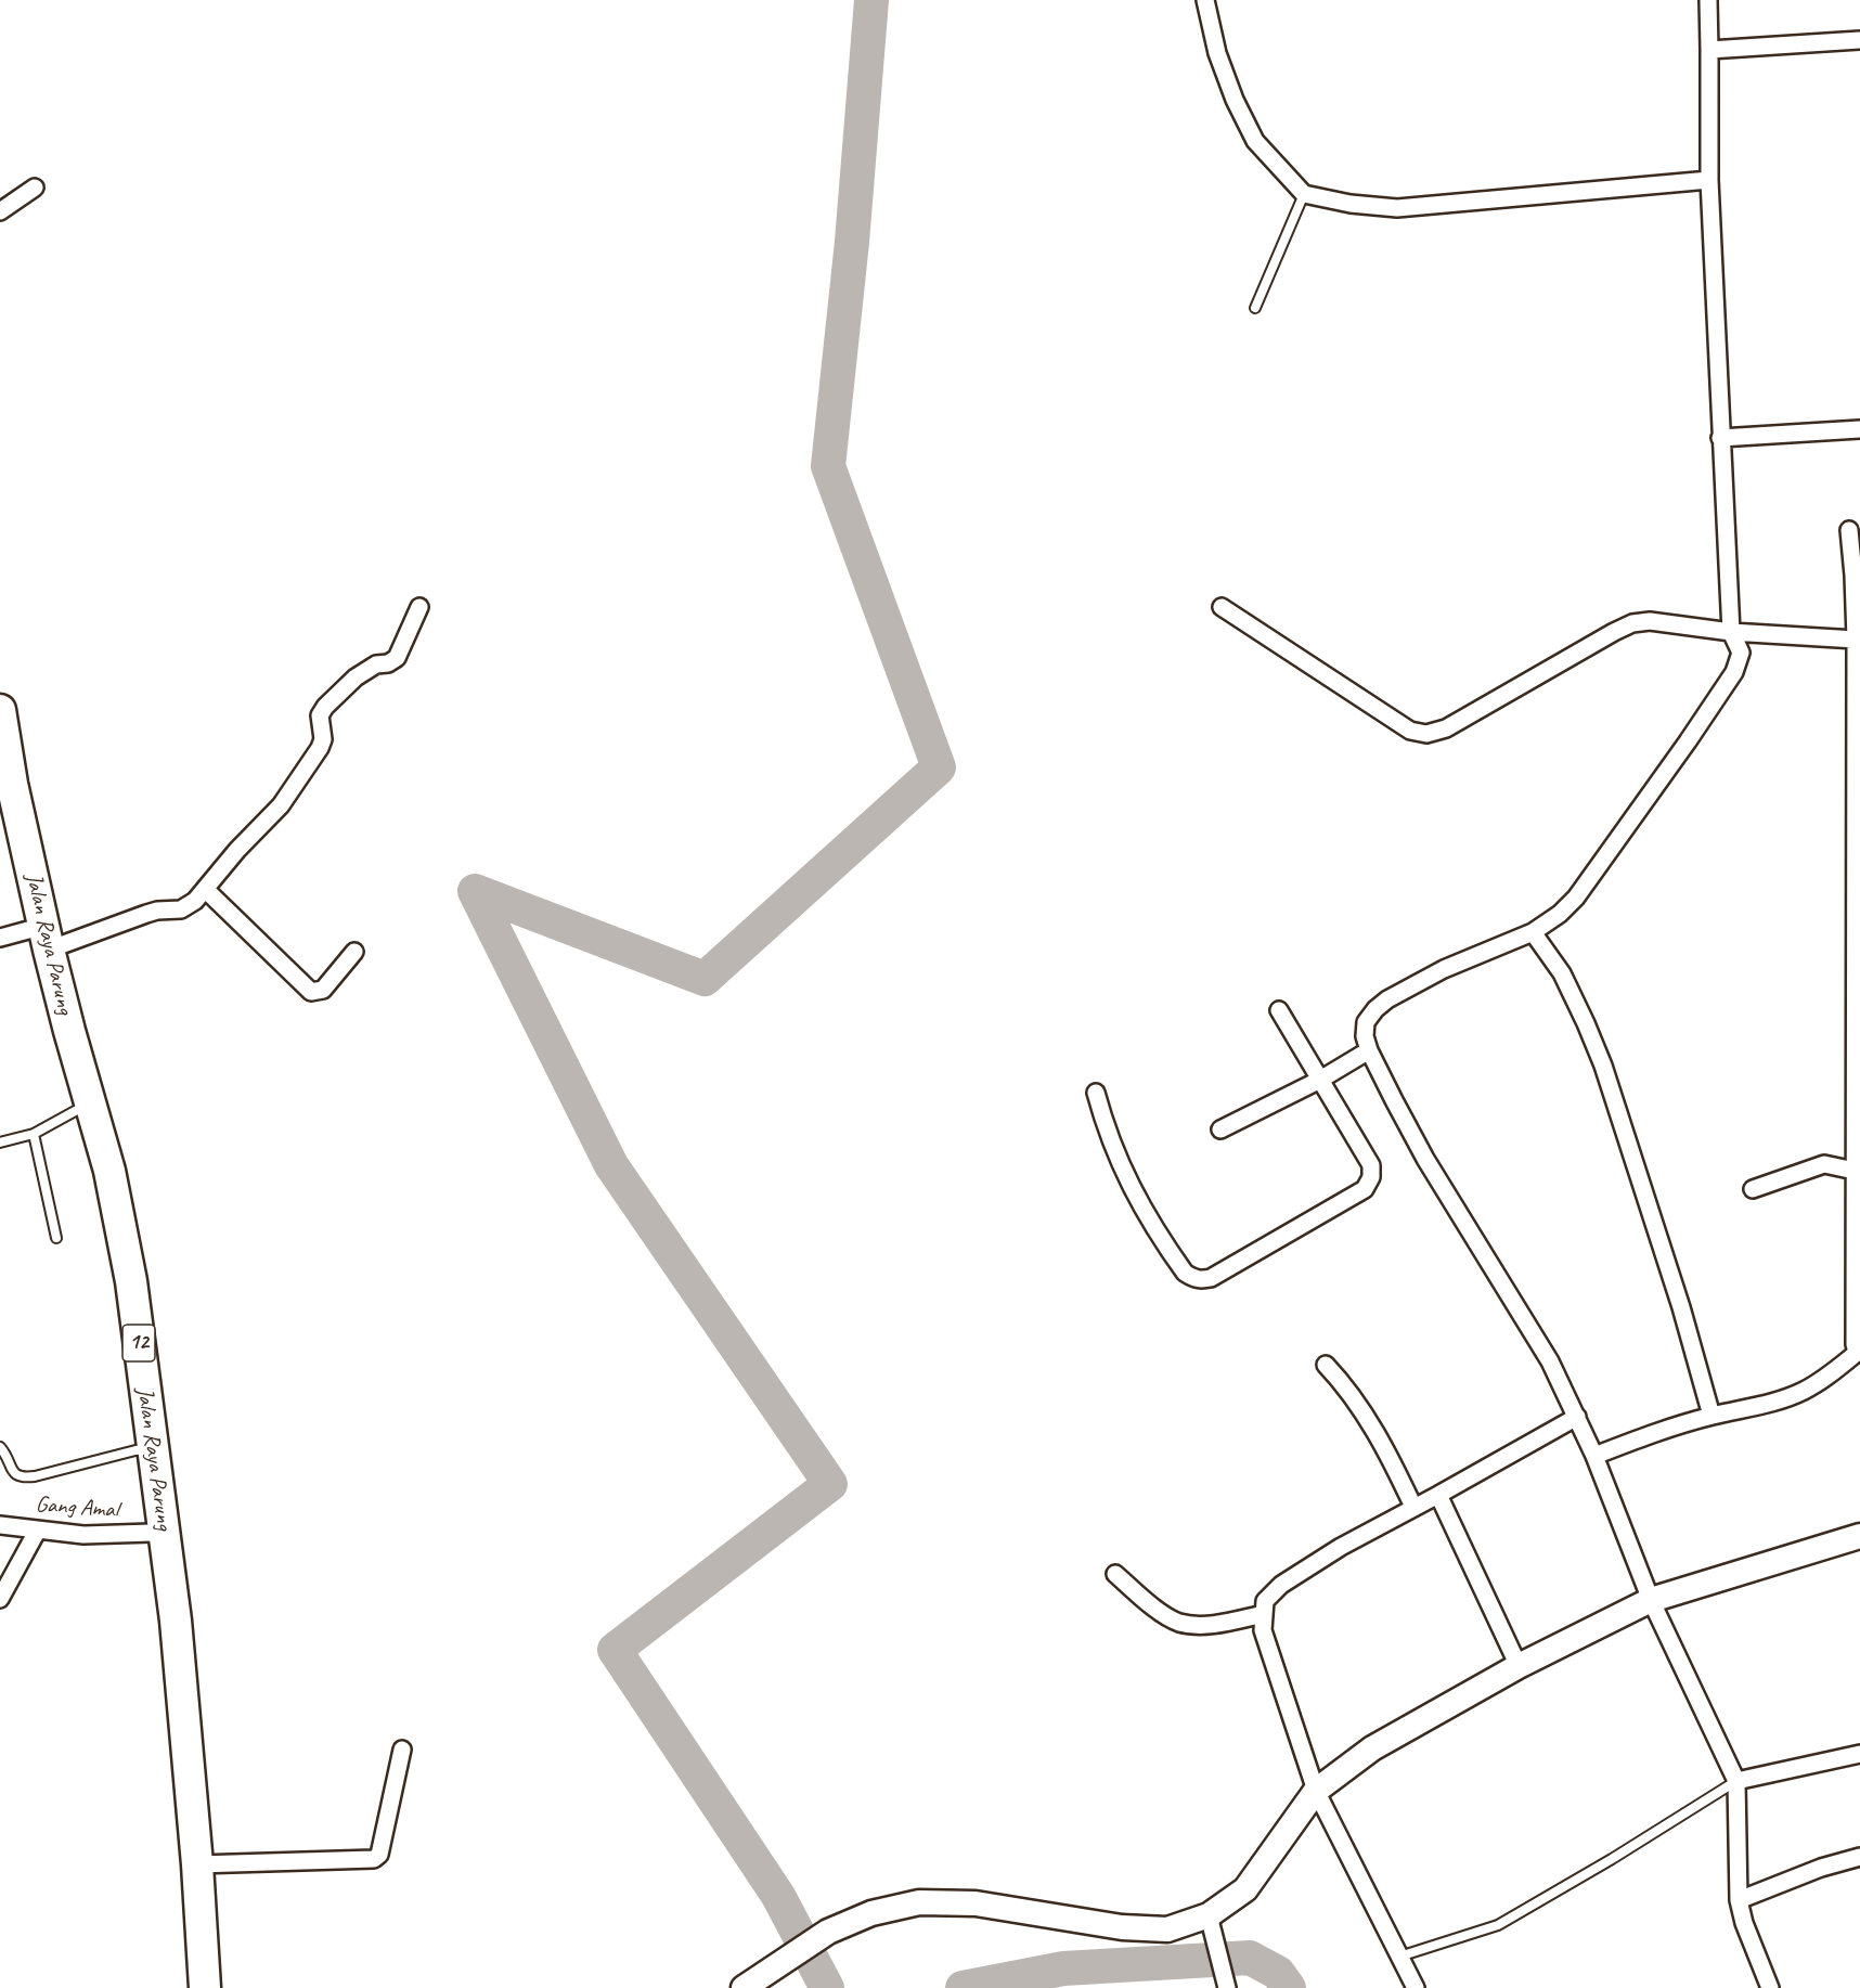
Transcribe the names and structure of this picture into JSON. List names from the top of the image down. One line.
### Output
{"streets":{"highway":["Jalan Raya Parung","12"],"street":["Gang Amal"]},"crossings":[["Jalan Raya Parung","Gang Amal"]]}
